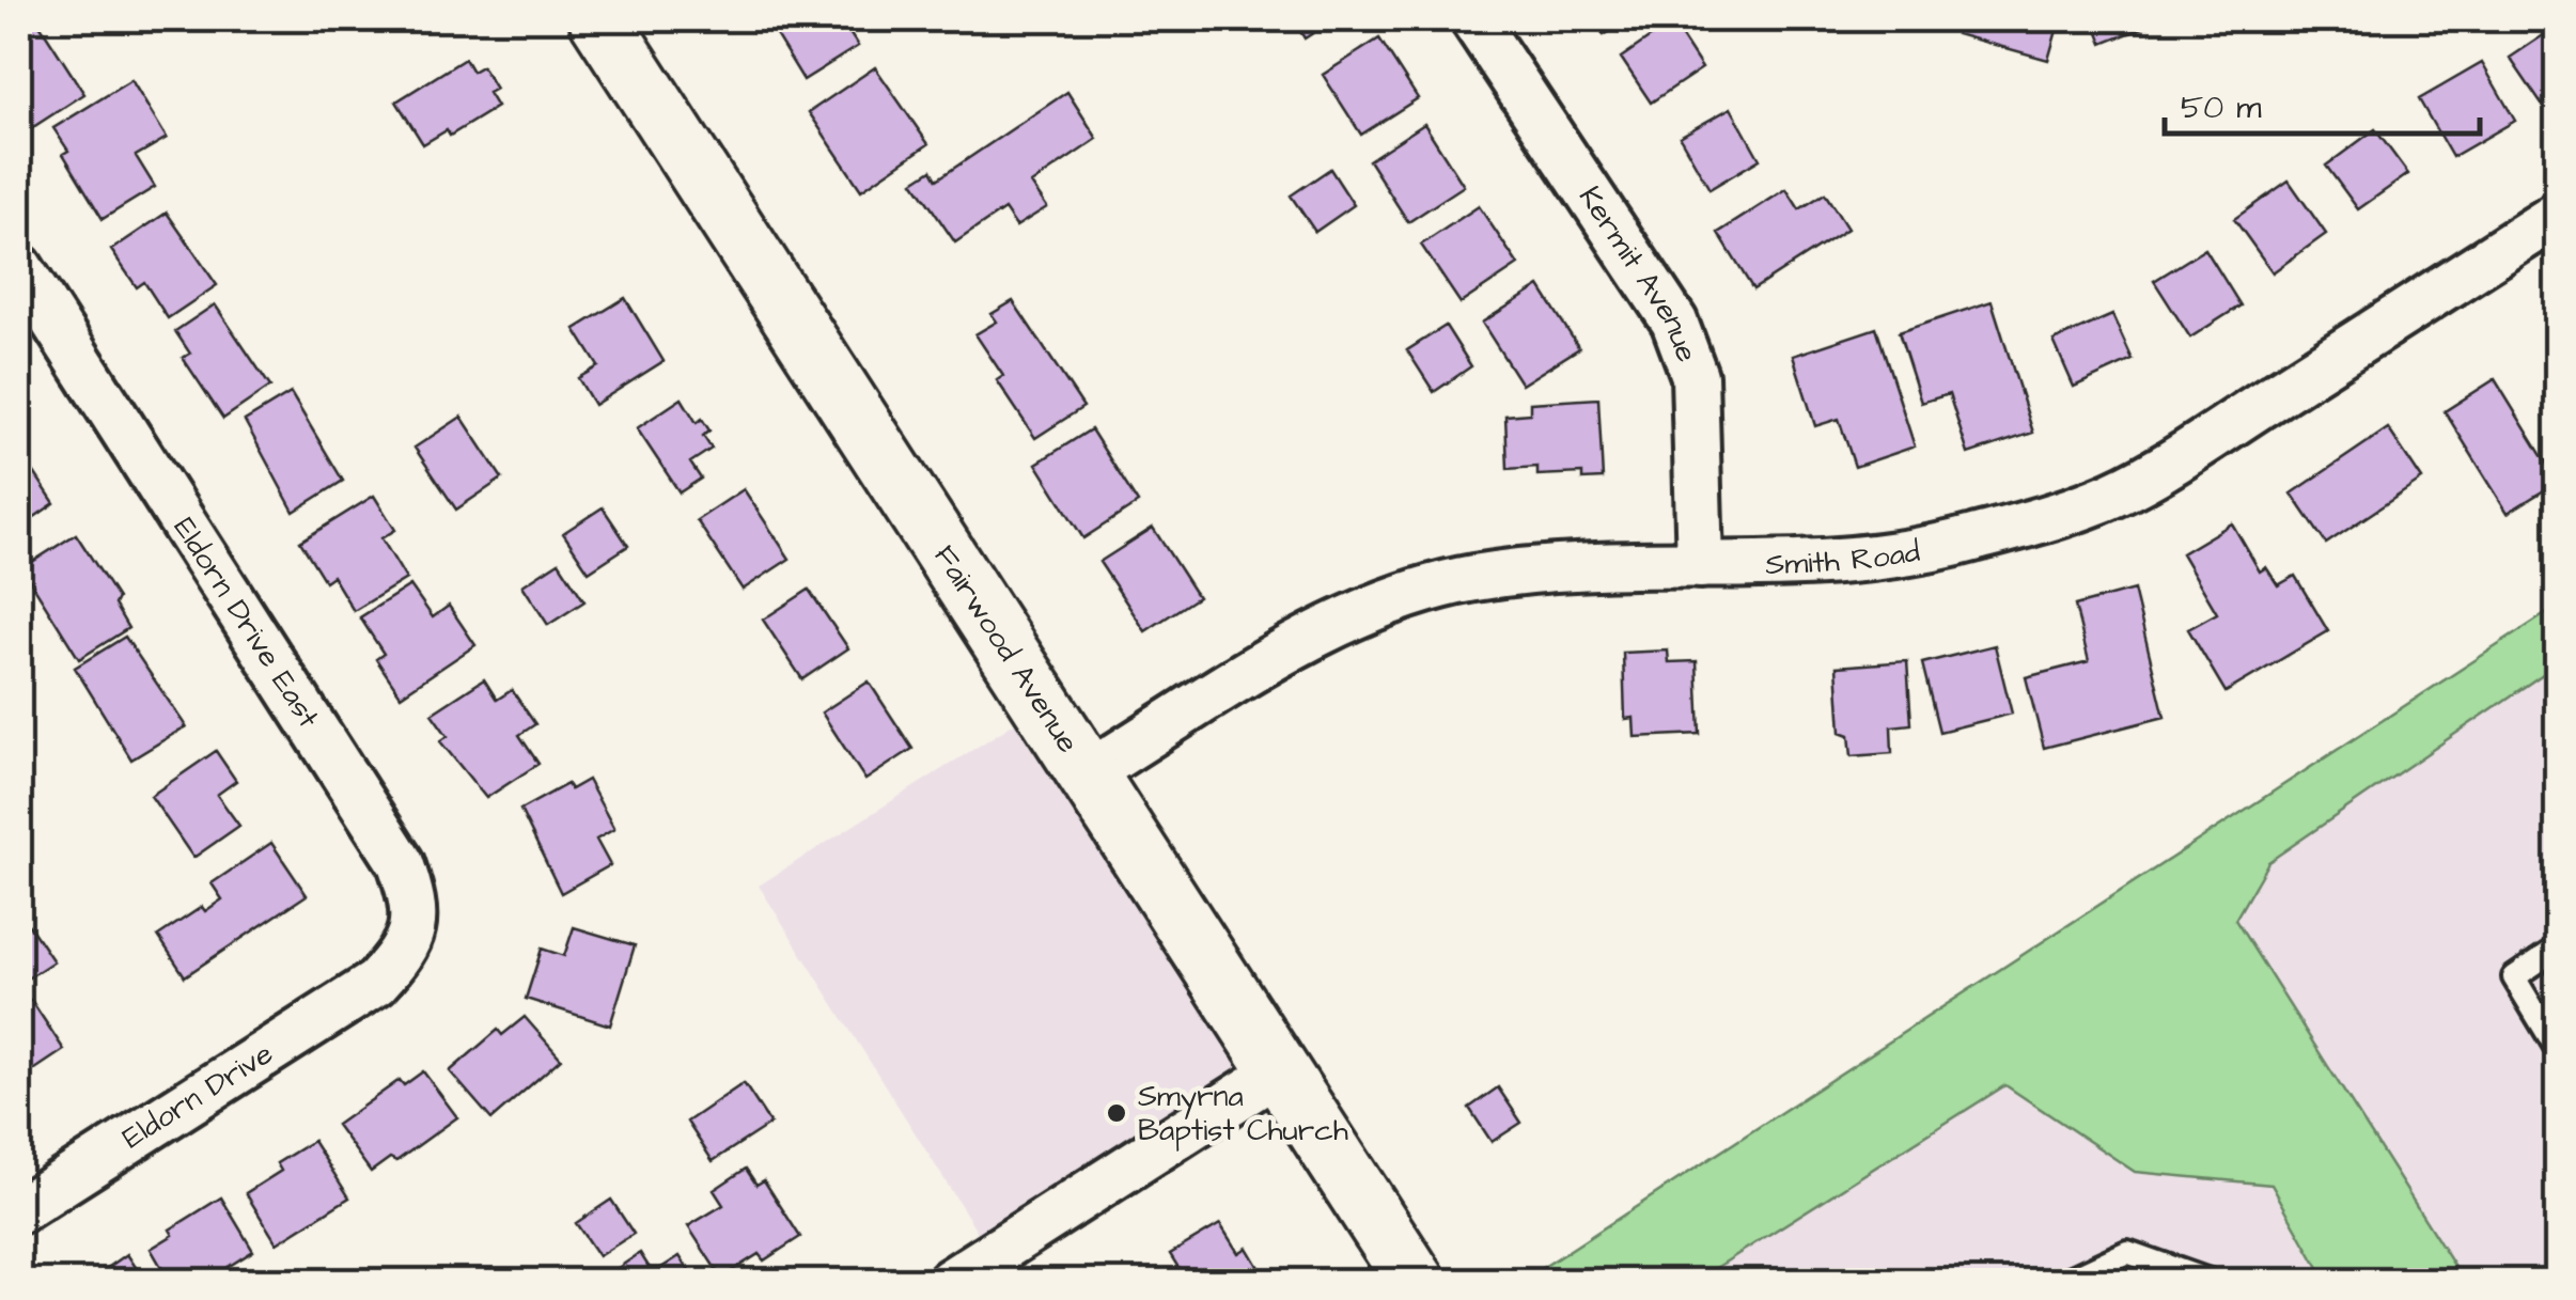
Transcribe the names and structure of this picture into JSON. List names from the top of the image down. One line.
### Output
{"streets":{"street":["Kermit Avenue","Smith Road","Eldorn Drive East","Fairwood Avenue","Eldorn Drive"]},"crossings":[["Kermit Avenue","Smith Road"],["Smith Road","Fairwood Avenue"],["Eldorn Drive East","Eldorn Drive"]],"places":["Smyrna Baptist Church"],"scale_bar":"50 m"}
